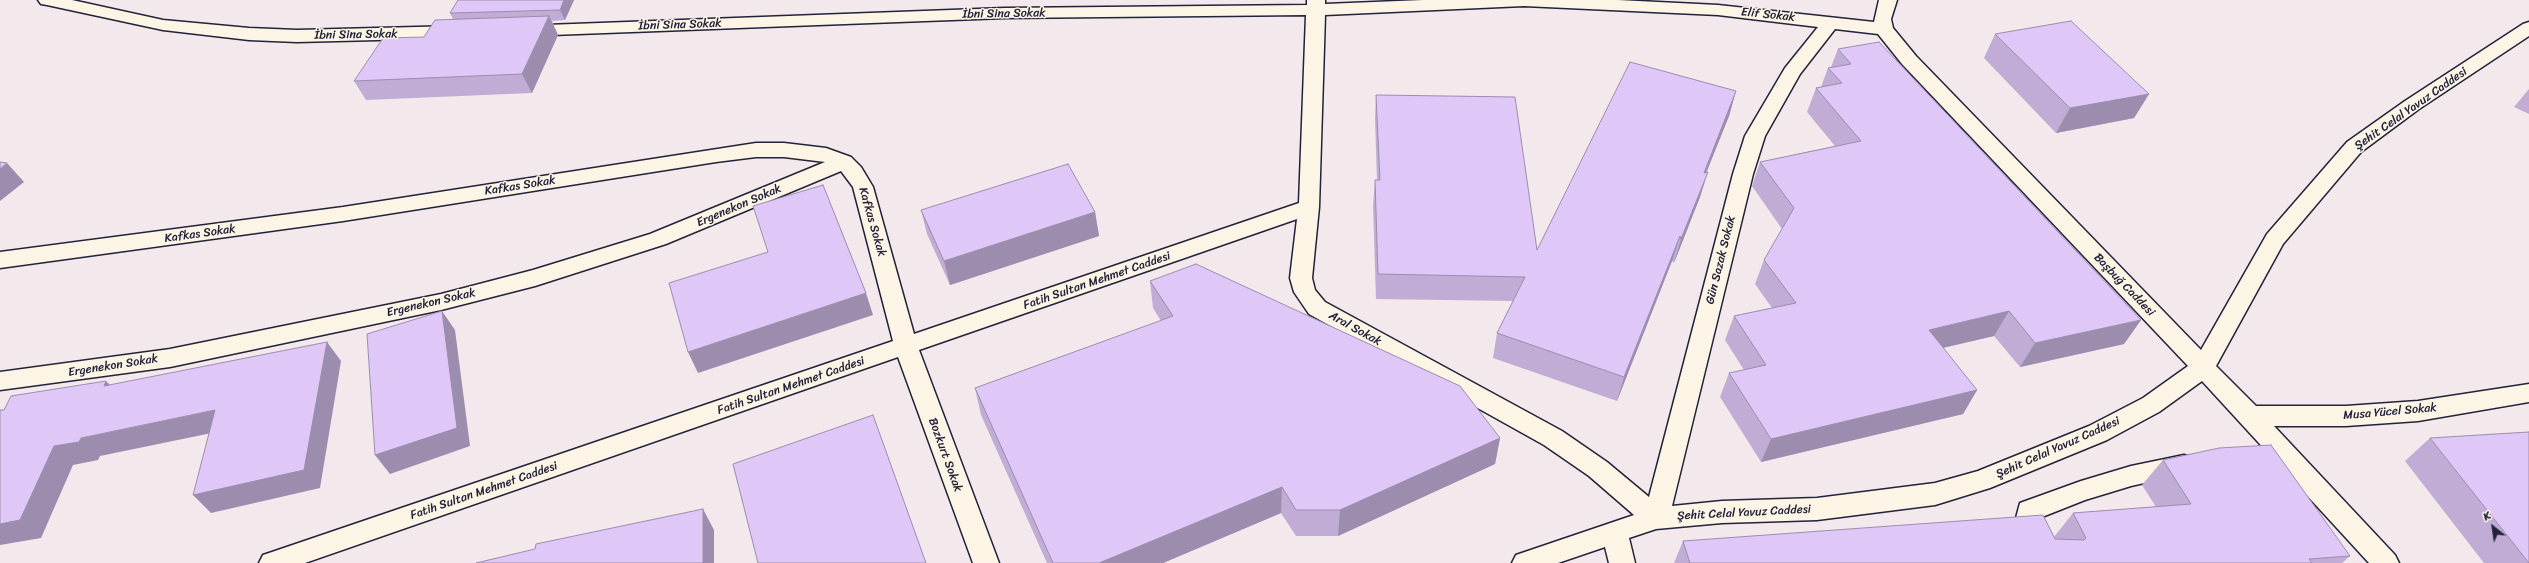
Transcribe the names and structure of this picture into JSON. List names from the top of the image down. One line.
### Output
{"streets":{"street":["İbni Sina Sokak","Elif Sokak","Şehit Celal Yavuz Caddesi","Kafkas Sokak","Ergenekon Sokak","Gün Sazak Sokak","Fatih Sultan Mehmet Caddesi","Başbuğ Caddesi","Aral Sokak","Musa Yücel Sokak","Bozkurt Sokak"]},"crossings":[["İbni Sina Sokak","Elif Sokak"],["İbni Sina Sokak","Aral Sokak"],["Elif Sokak","Gün Sazak Sokak"],["Elif Sokak","Başbuğ Caddesi"],["Elif Sokak","Aral Sokak"],["Şehit Celal Yavuz Caddesi","Gün Sazak Sokak"],["Şehit Celal Yavuz Caddesi","Başbuğ Caddesi"],["Şehit Celal Yavuz Caddesi","Aral Sokak"],["Kafkas Sokak","Ergenekon Sokak"],["Kafkas Sokak","Fatih Sultan Mehmet Caddesi"],["Kafkas Sokak","Bozkurt Sokak"],["Gün Sazak Sokak","Aral Sokak"],["Fatih Sultan Mehmet Caddesi","Aral Sokak"],["Fatih Sultan Mehmet Caddesi","Bozkurt Sokak"],["Başbuğ Caddesi","Musa Yücel Sokak"]],"north":"top left"}
